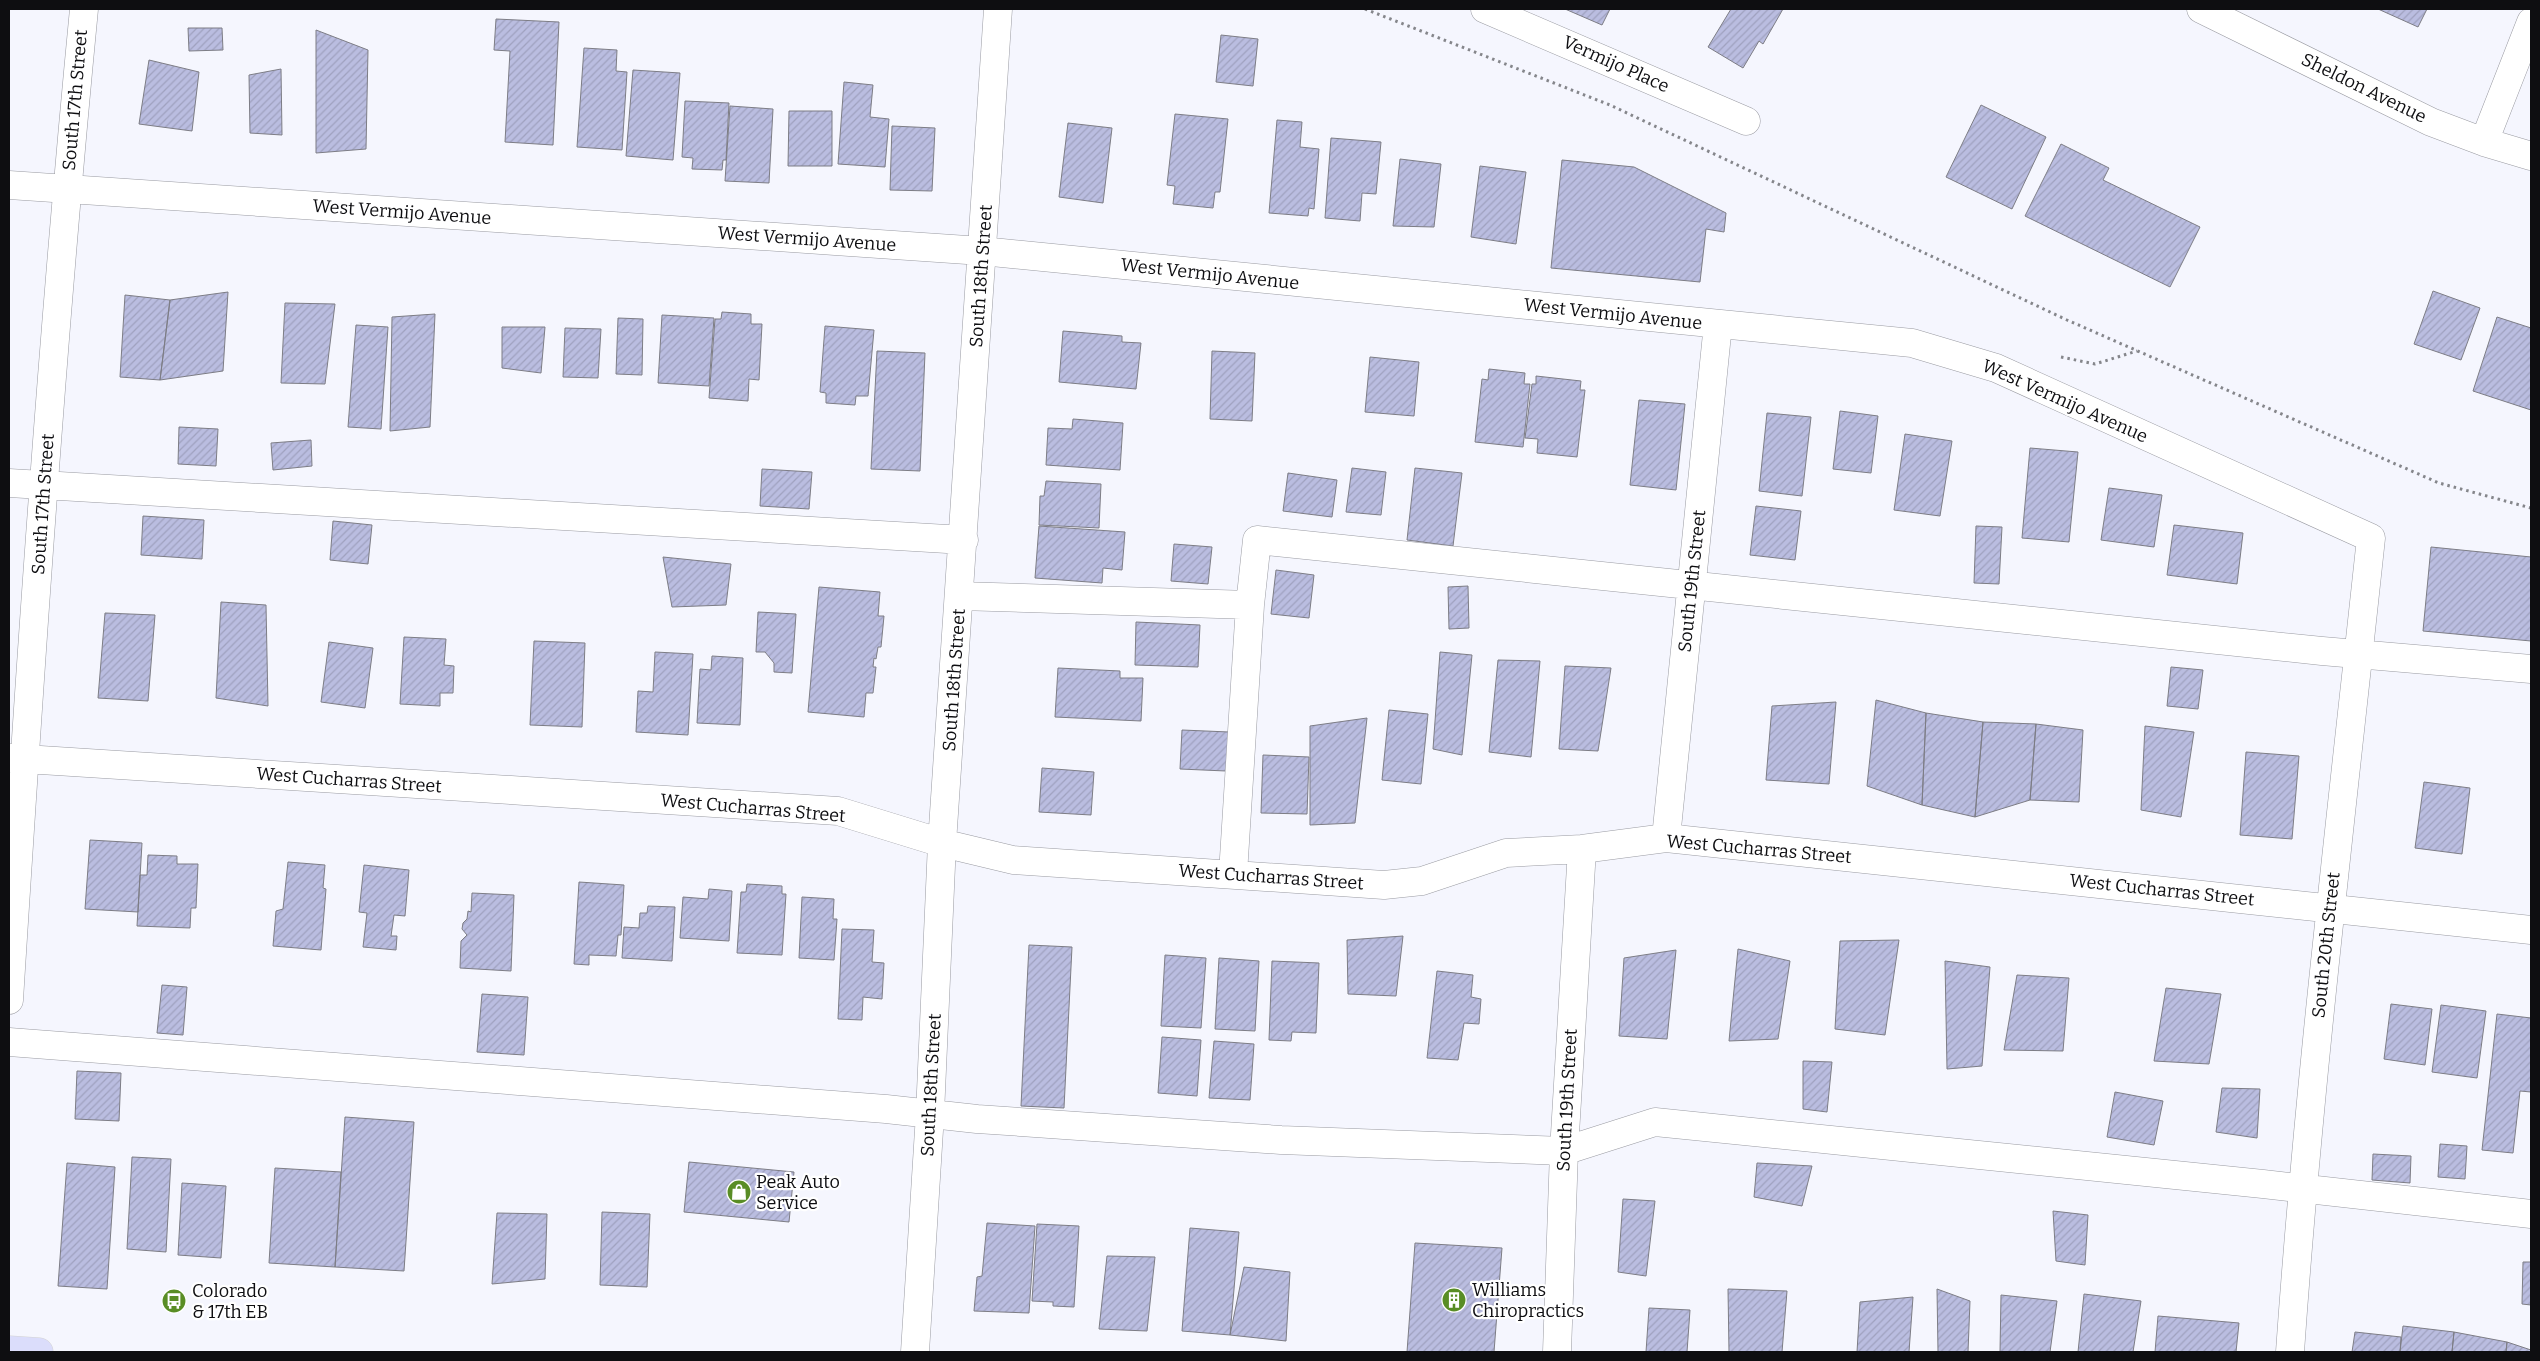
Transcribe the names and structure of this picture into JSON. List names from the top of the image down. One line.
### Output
{"streets":{"street":["Vermijo Place","Sheldon Avenue","South 17th Street","West Vermijo Avenue","South 18th Street","South 19th Street","West Cucharras Street","South 20th Street"]},"crossings":[["South 17th Street","West Vermijo Avenue"],["South 17th Street","West Cucharras Street"],["West Vermijo Avenue","South 18th Street"],["West Vermijo Avenue","South 19th Street"],["West Vermijo Avenue","South 20th Street"],["South 18th Street","West Cucharras Street"],["South 19th Street","West Cucharras Street"],["West Cucharras Street","South 20th Street"]],"places":{"shop":["Peak Auto Service"],"building":["Williams Chiropractics"],"bus stop":["Colorado & 17th EB"]}}
